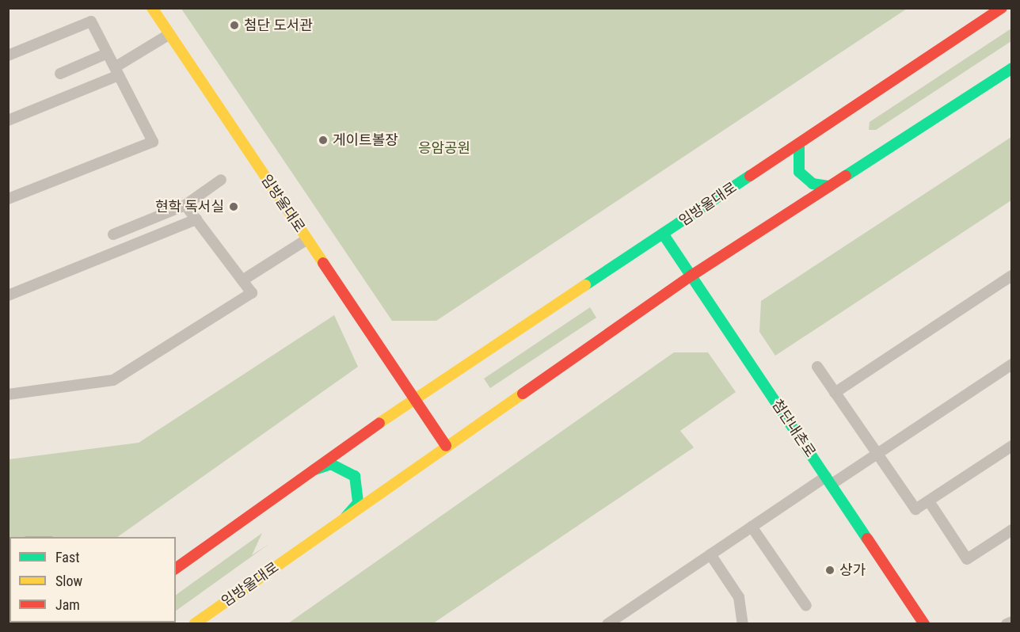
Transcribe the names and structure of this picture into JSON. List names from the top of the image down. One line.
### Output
{"streets":{"main road":["임방울대로","첨단내촌로"]},"crossings":[["임방울대로","첨단내촌로"]],"parks":["응암공원"],"places":["첨단 도서관","게이트볼장","현학 독서실","상가"],"legend":["Fast","Slow","Jam"]}
